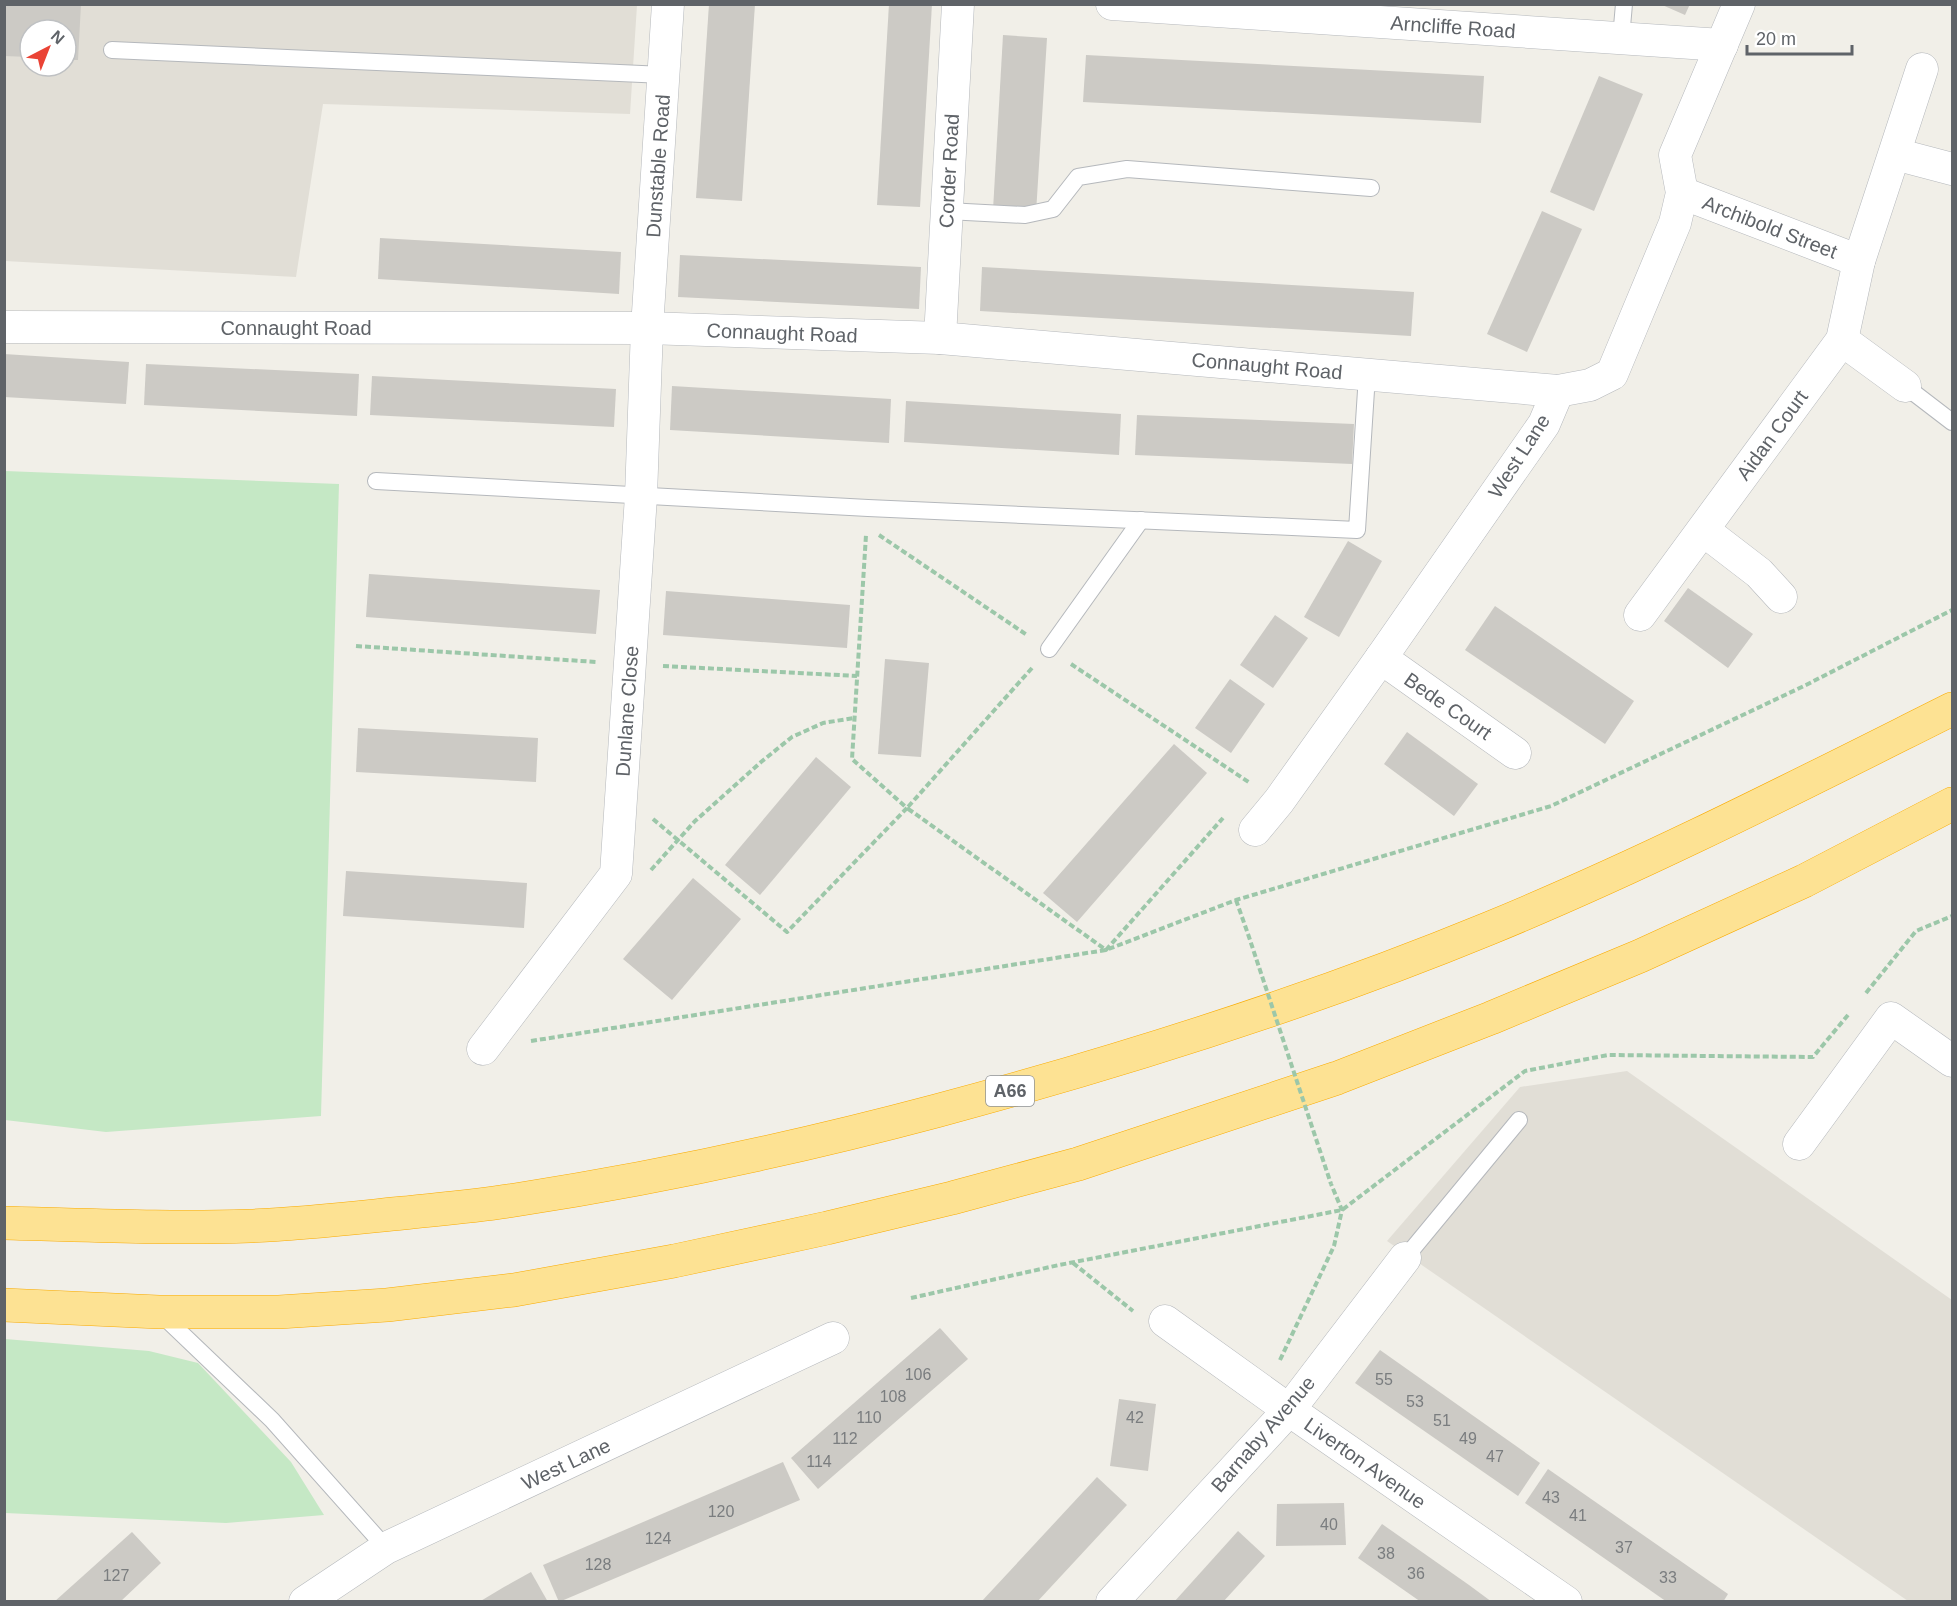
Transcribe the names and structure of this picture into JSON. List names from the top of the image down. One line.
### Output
{"streets":{"highway":["A66"],"street":["Arncliffe Road","Dunstable Road","Corder Road","Archibold Street","Connaught Road","Aidan Court","West Lane","Bede Court","Dunlane Close","Barnaby Avenue","Liverton Avenue"]},"crossings":[["Arncliffe Road","West Lane"],["Dunstable Road","Connaught Road"],["Dunstable Road","Dunlane Close"],["Corder Road","Connaught Road"],["Archibold Street","Aidan Court"],["Archibold Street","West Lane"],["Connaught Road","West Lane"],["Connaught Road","Dunlane Close"],["West Lane","Bede Court"],["Barnaby Avenue","Liverton Avenue"]],"house_numbers":["106","55","108","53","110","42","51","112","49","47","114","43","120","41","40","124","37","38","128","36","127","33"],"scale_bar":"20 m","north":"top right"}
